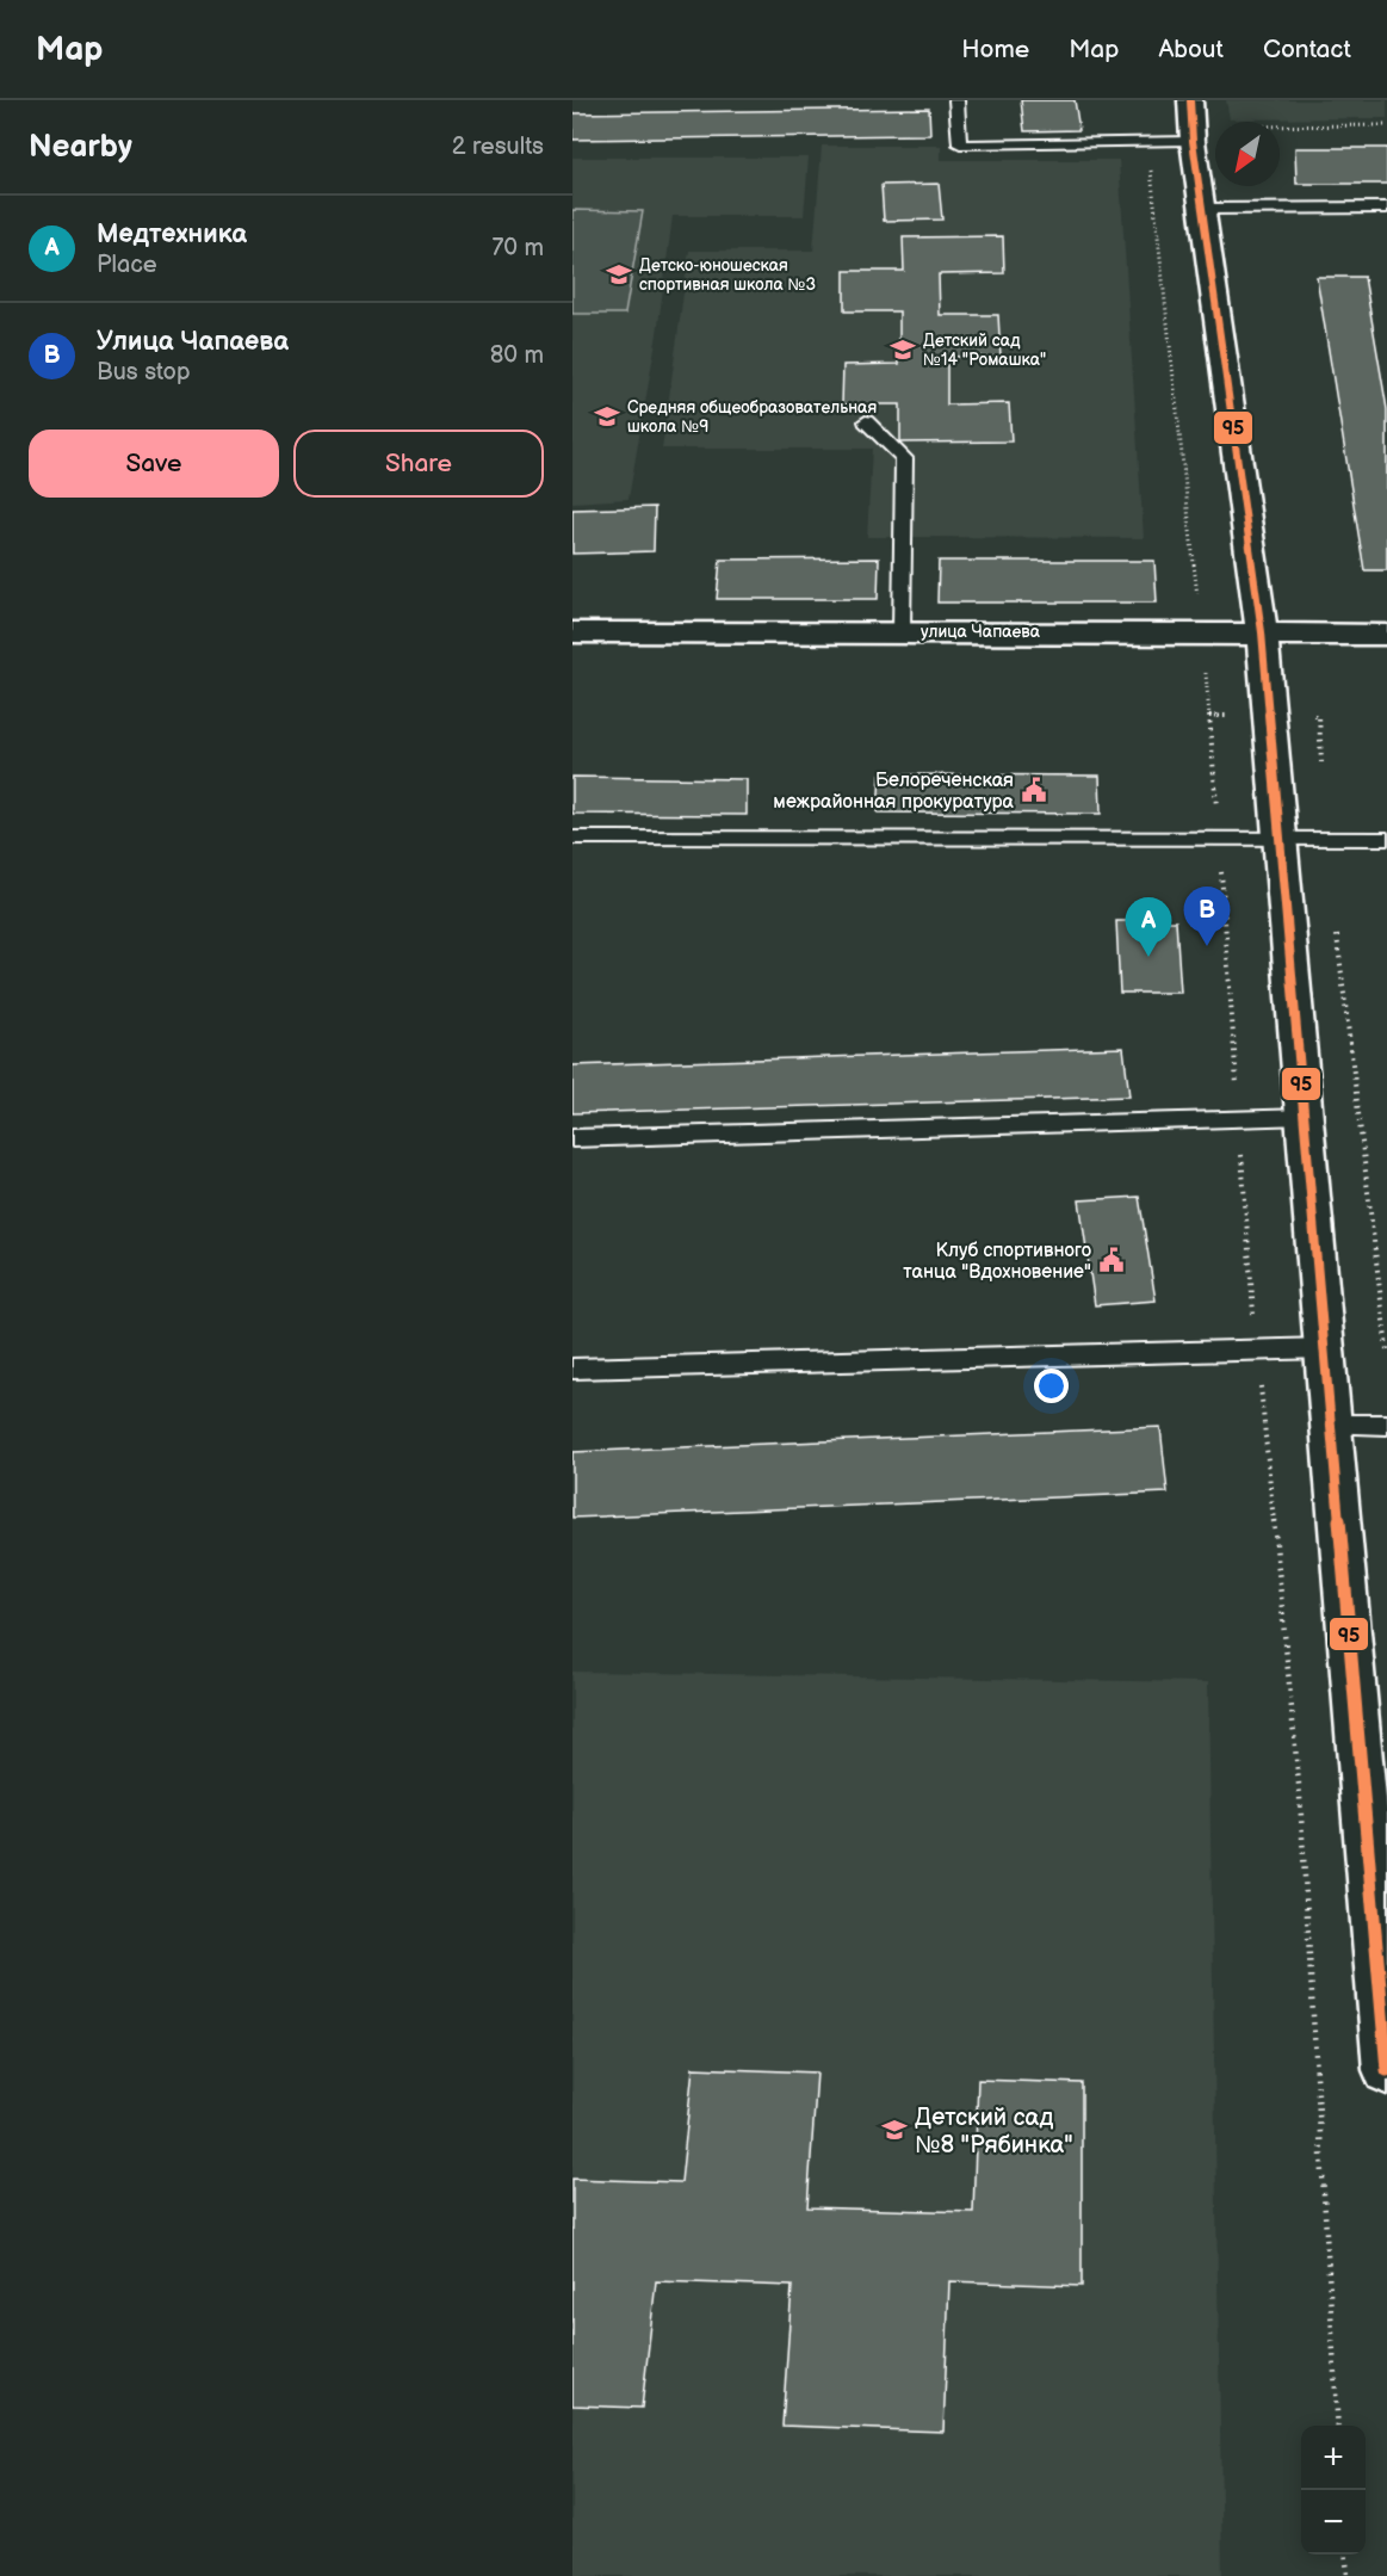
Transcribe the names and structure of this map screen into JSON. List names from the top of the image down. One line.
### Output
{"streets":{"street":["улица Чапаева"]},"places":{"school or university":["Детско-юношеская спортивная школа №3","Детский сад №14 \"Ромашка\"","Средняя общеобразовательная школа №9","Детский сад №8 \"Рябинка\""],"public building":["Белореченская межрайонная прокуратура","Клуб спортивного танца \"Вдохновение\""]},"lines":["transit line 95"],"north":"bottom left","page":{"header":"Map","nav":["Home","Map","About","Contact"],"heading":["Nearby","2 results"],"list":[{"mark":"A","name":"Медтехника","note":"Place","value":"70 m"},{"mark":"B","name":"Улица Чапаева","note":"Bus stop","value":"80 m"}],"buttons":["Save","Share"],"pins":["B","A"],"map_buttons":["+","−"]}}
